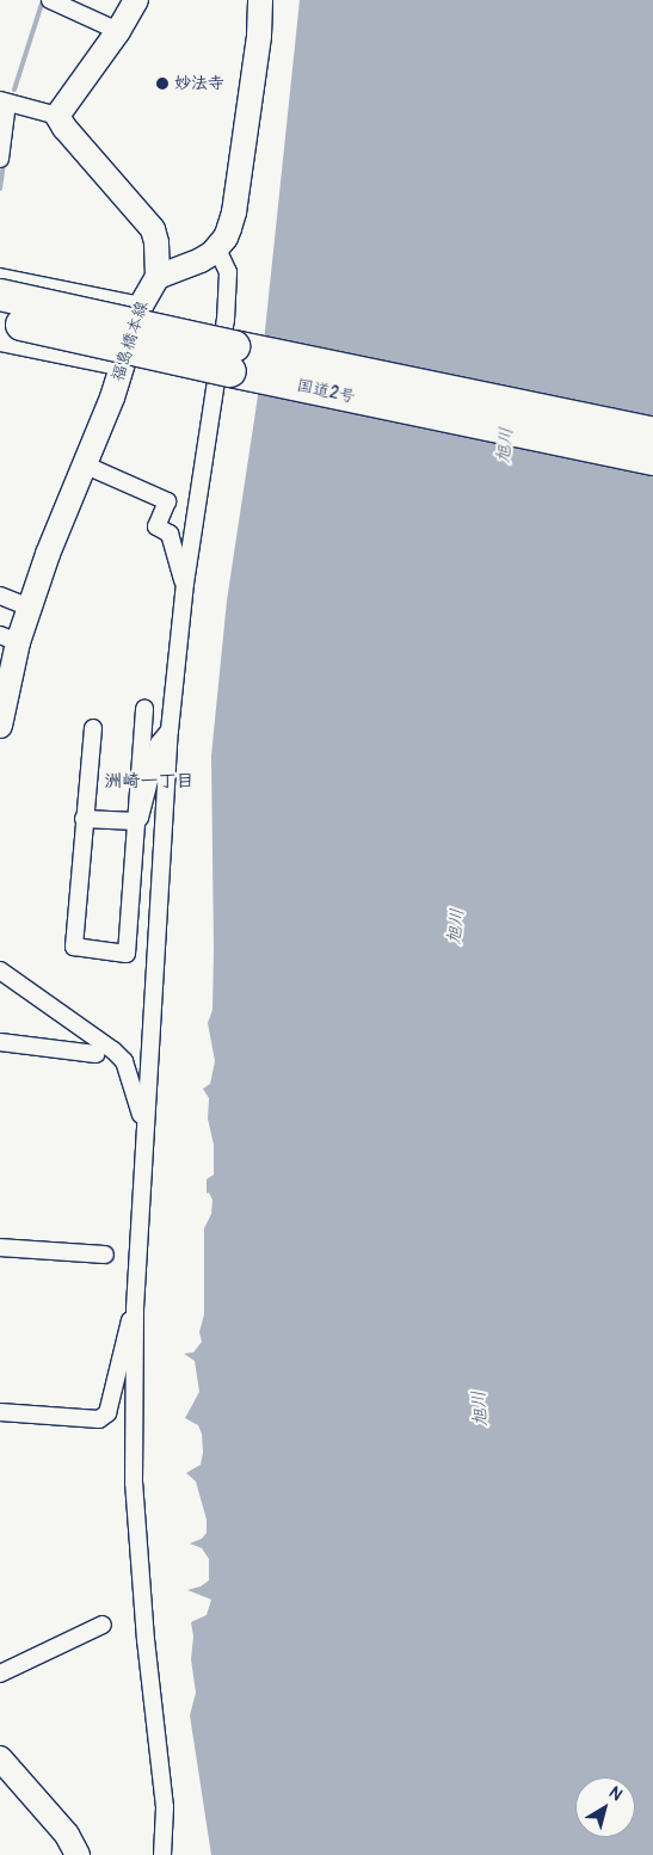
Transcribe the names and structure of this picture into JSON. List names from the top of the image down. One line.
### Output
{"streets":{"highway":["国道2号"],"main road":["福島橋本線"]},"districts":["洲崎一丁目"],"water":["旭川"],"places":["妙法寺"],"north":"top right"}
